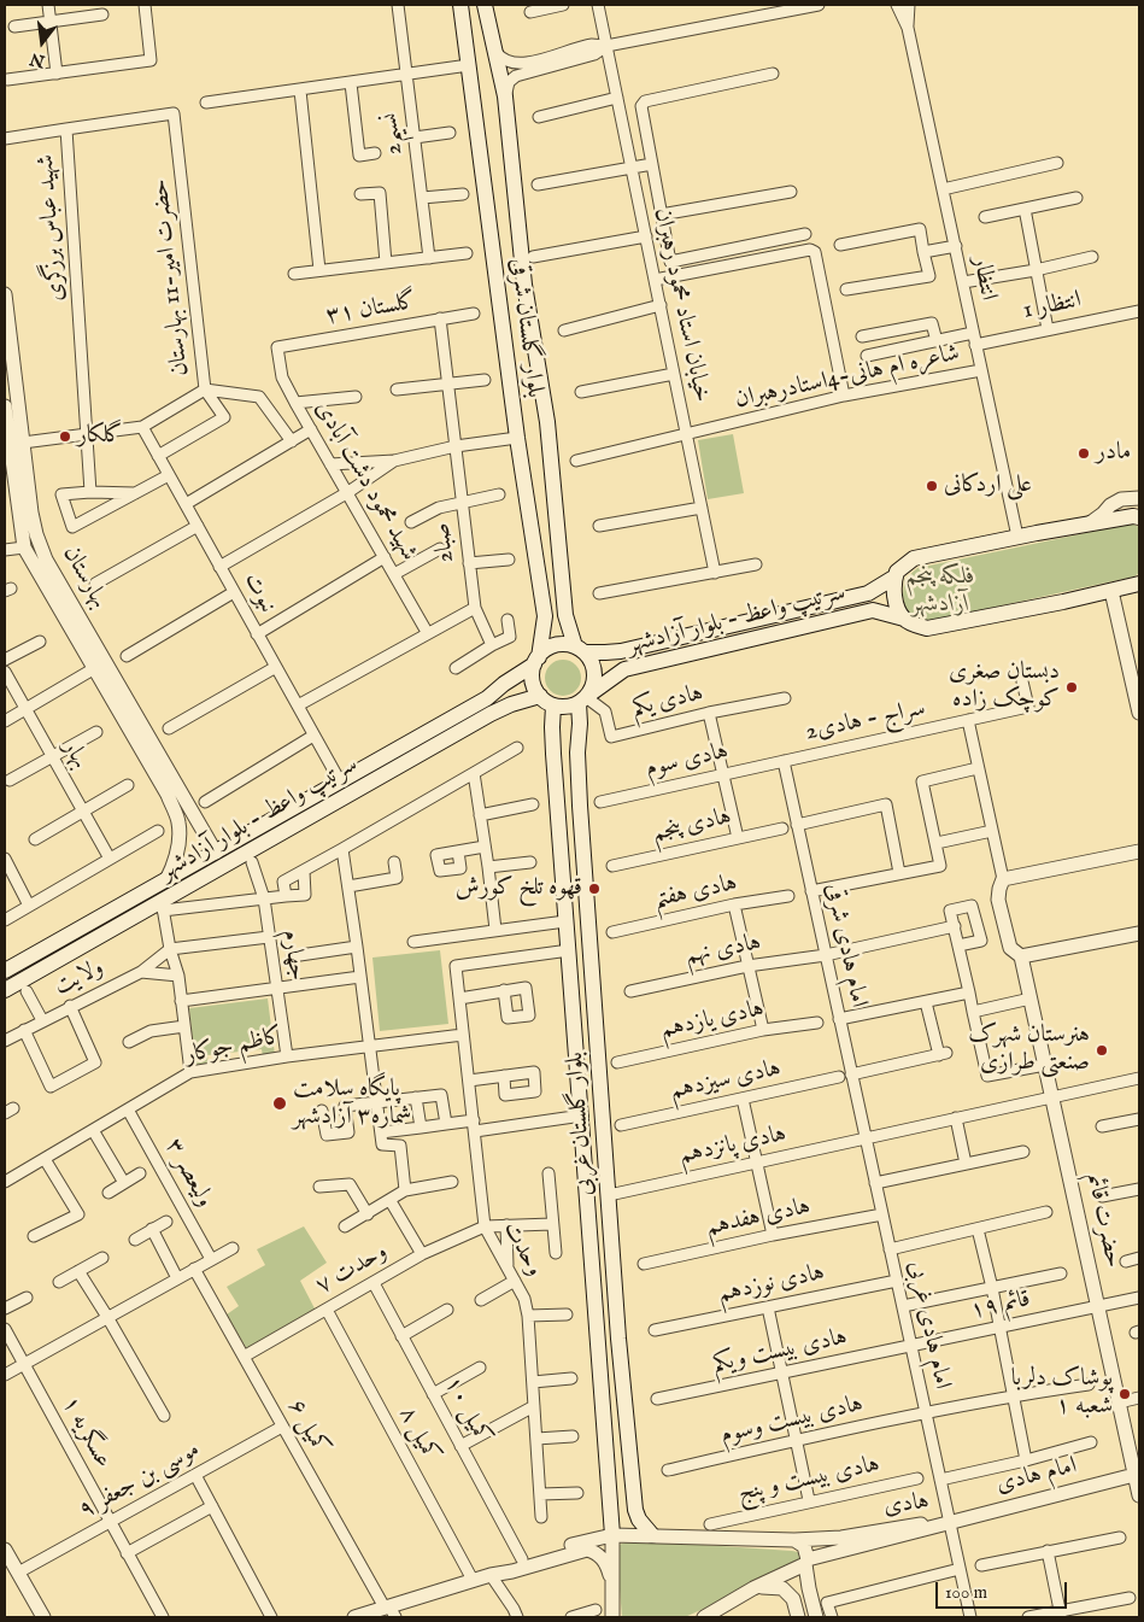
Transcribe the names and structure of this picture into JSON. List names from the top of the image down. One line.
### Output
{"streets":{"main road":["بلوار گلستان شرقی","سرتیپ واعظ - بلوار آزادشهر","بلوار گلستان غربی"],"street":["نسیم2","شهید عباس برزگری","حضرت امیر-11 بهارستان","انتظار","خیابان استاد محمود رهبران","انتظار 1","گلستان ۳۱","شاعره ام هانی-4استادرهبران","شهید محمود دشت آبادی","صبا2","بهارستان","نبوت","هادی یکم","سراج - هادی2","بهار","هادی سوم","هادی پنجم","هادی هفتم","امام هادی شرقی","هادی نهم","جهارم","ولایت","هادی یازدهم","کاظم جوکار","هادی سیزدهم","هادی پانزدهم","ولیعصر ۳","هادی هفدهم","حضرت قائم","وحدت","وحدت ۷","هادی نوزدهم","قائم ۱۹","امام هادی غربی","هادی بیست ویکم","کمیل ۱۰","هادی بیست وسوم","کمیل ۶","عسگریه ۱","کمیل ۸","امام هادی","هادی بیست و پنج","موسی بن جعفر ۹","هادی"]},"crossings":[["شهید عباس برزگری","حضرت امیر-11 بهارستان"],["حضرت امیر-11 بهارستان","بهارستان"],["حضرت امیر-11 بهارستان","نبوت"],["انتظار","انتظار 1"],["انتظار","شاعره ام هانی-4استادرهبران"],["انتظار","سرتیپ واعظ - بلوار آزادشهر"],["خیابان استاد محمود رهبران","شاعره ام هانی-4استادرهبران"],["گلستان ۳۱","شهید محمود دشت آبادی"],["گلستان ۳۱","صبا2"],["بلوار گلستان شرقی","سرتیپ واعظ - بلوار آزادشهر"],["بلوار گلستان شرقی","هادی یکم"],["بلوار گلستان شرقی","بلوار گلستان غربی"],["بهارستان","سرتیپ واعظ - بلوار آزادشهر"],["نبوت","سرتیپ واعظ - بلوار آزادشهر"],["سرتیپ واعظ - بلوار آزادشهر","هادی یکم"],["سرتیپ واعظ - بلوار آزادشهر","بلوار گلستان غربی"],["هادی یکم","بلوار گلستان غربی"],["سراج - هادی2","هادی سوم"],["سراج - هادی2","امام هادی شرقی"],["هادی سوم","امام هادی شرقی"],["امام هادی شرقی","هادی نهم"],["امام هادی شرقی","هادی پانزدهم"],["امام هادی شرقی","امام هادی غربی"],["جهارم","کاظم جوکار"],["کاظم جوکار","ولیعصر ۳"],["کاظم جوکار","وحدت"],["بلوار گلستان غربی","هادی پانزدهم"],["بلوار گلستان غربی","هادی"],["هادی پانزدهم","حضرت قائم"],["هادی پانزدهم","امام هادی غربی"],["هادی هفدهم","امام هادی غربی"],["حضرت قائم","قائم ۱۹"],["حضرت قائم","امام هادی"],["وحدت","وحدت ۷"],["وحدت ۷","کمیل ۱۰"],["وحدت ۷","کمیل ۶"],["وحدت ۷","کمیل ۸"],["هادی نوزدهم","امام هادی غربی"],["قائم ۱۹","امام هادی غربی"],["قائم ۱۹","هادی بیست ویکم"],["امام هادی غربی","هادی بیست ویکم"],["امام هادی غربی","هادی بیست وسوم"],["امام هادی غربی","امام هادی"],["امام هادی غربی","هادی"],["کمیل ۱۰","هادی"],["کمیل ۶","موسی بن جعفر ۹"],["عسگریه ۱","موسی بن جعفر ۹"],["امام هادی","هادی"]],"parks":["فلکه پنجم آزادشهر"],"places":["گلکار","مادر","علی اردکانی","دبستان صغری کوچک زاده","قهوه تلخ کورش","هنرستان شهرک صنعتی طرازی","پایگاه سلامت شماره۳ آزادشهر","پوشاک دلربا شعبه ۱"],"scale_bar":"100 m","north":"bottom"}
